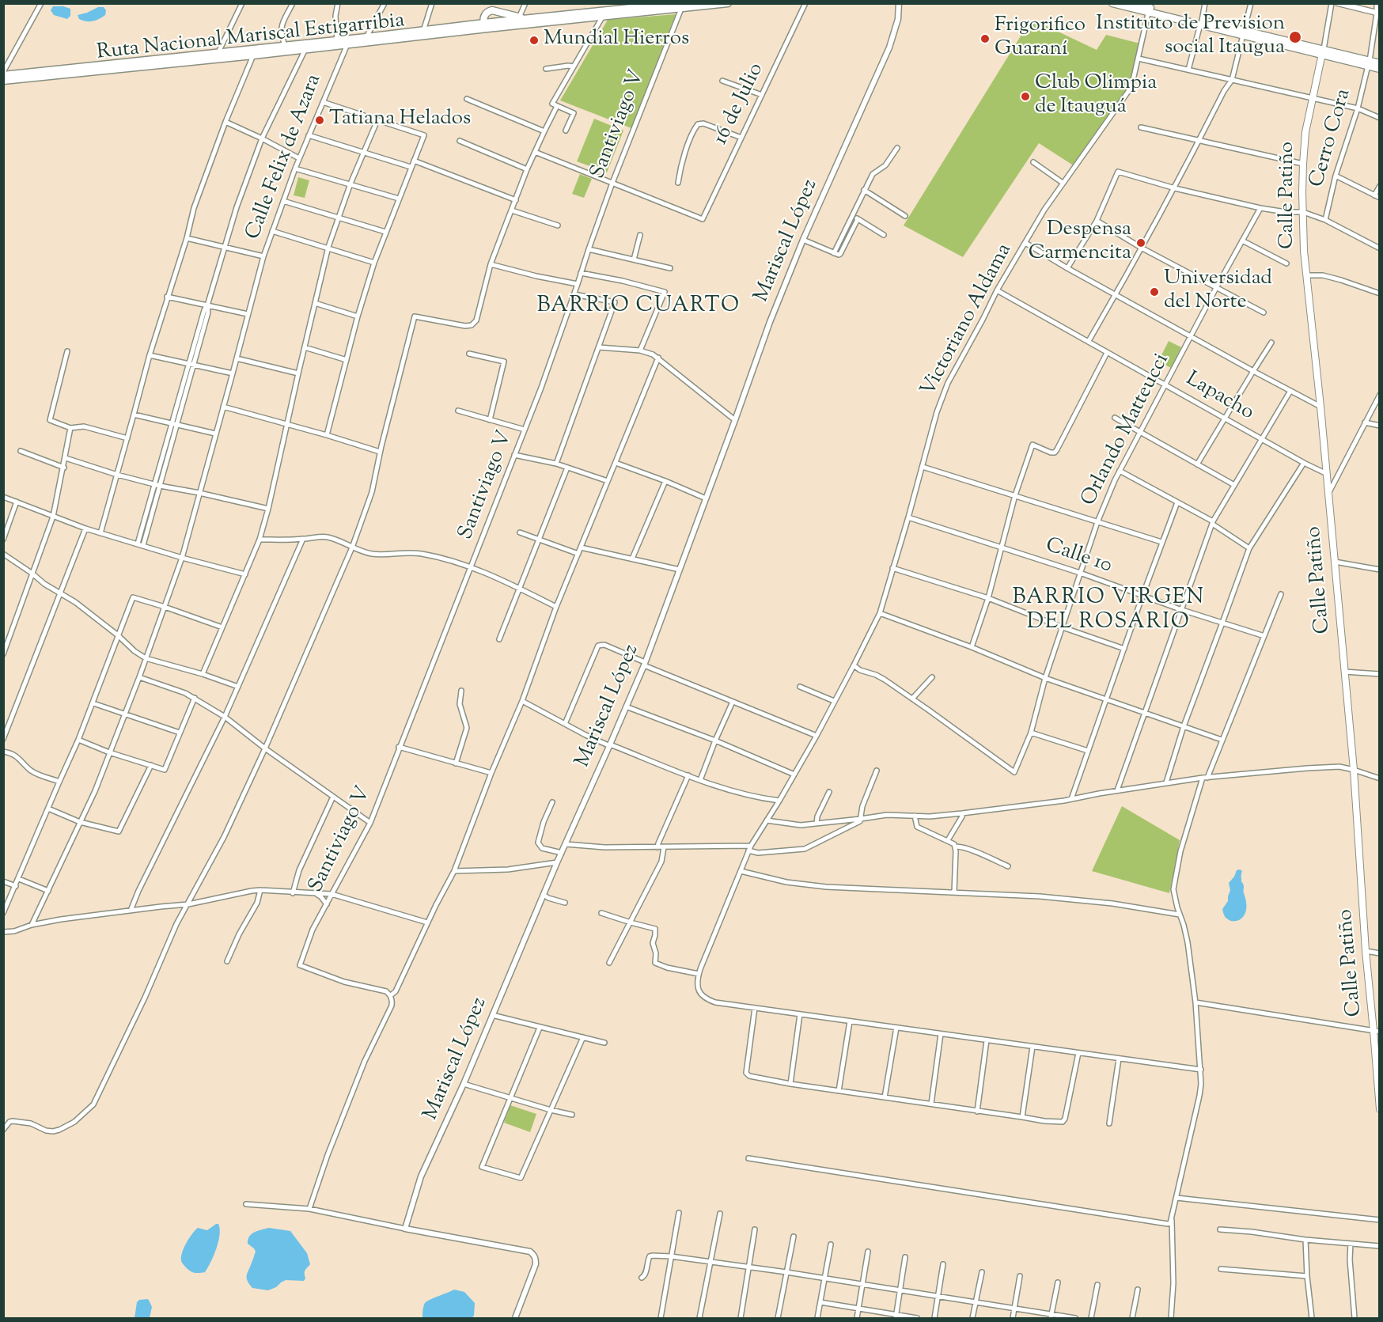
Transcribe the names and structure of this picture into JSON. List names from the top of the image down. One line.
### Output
{"streets":{"highway":["Ruta Nacional Mariscal Estigarribia"],"main road":["Calle Patiño"],"street":["16 de Julio","Santiviago V","Cerro Cora","Calle Felix de Azara","Mariscal López","Victoriano Aldama","Lapacho","Orlando Matteucci","Calle 10"]},"crossings":[["Ruta Nacional Mariscal Estigarribia","Santiviago V"],["Ruta Nacional Mariscal Estigarribia","Calle Felix de Azara"],["16 de Julio","Santiviago V"],["Calle Patiño","Lapacho"],["Victoriano Aldama","Lapacho"],["Victoriano Aldama","Calle 10"],["Lapacho","Orlando Matteucci"],["Orlando Matteucci","Calle 10"]],"districts":["BARRIO CUARTO","BARRIO VIRGEN DEL ROSARIO"],"places":["Instituto de Prevision social Itaugua","Frigorifico Guaraní","Mundial Hierros","Club Olimpia de Itauguá","Tatiana Helados","Despensa Carmencita","Universidad del Norte"]}
